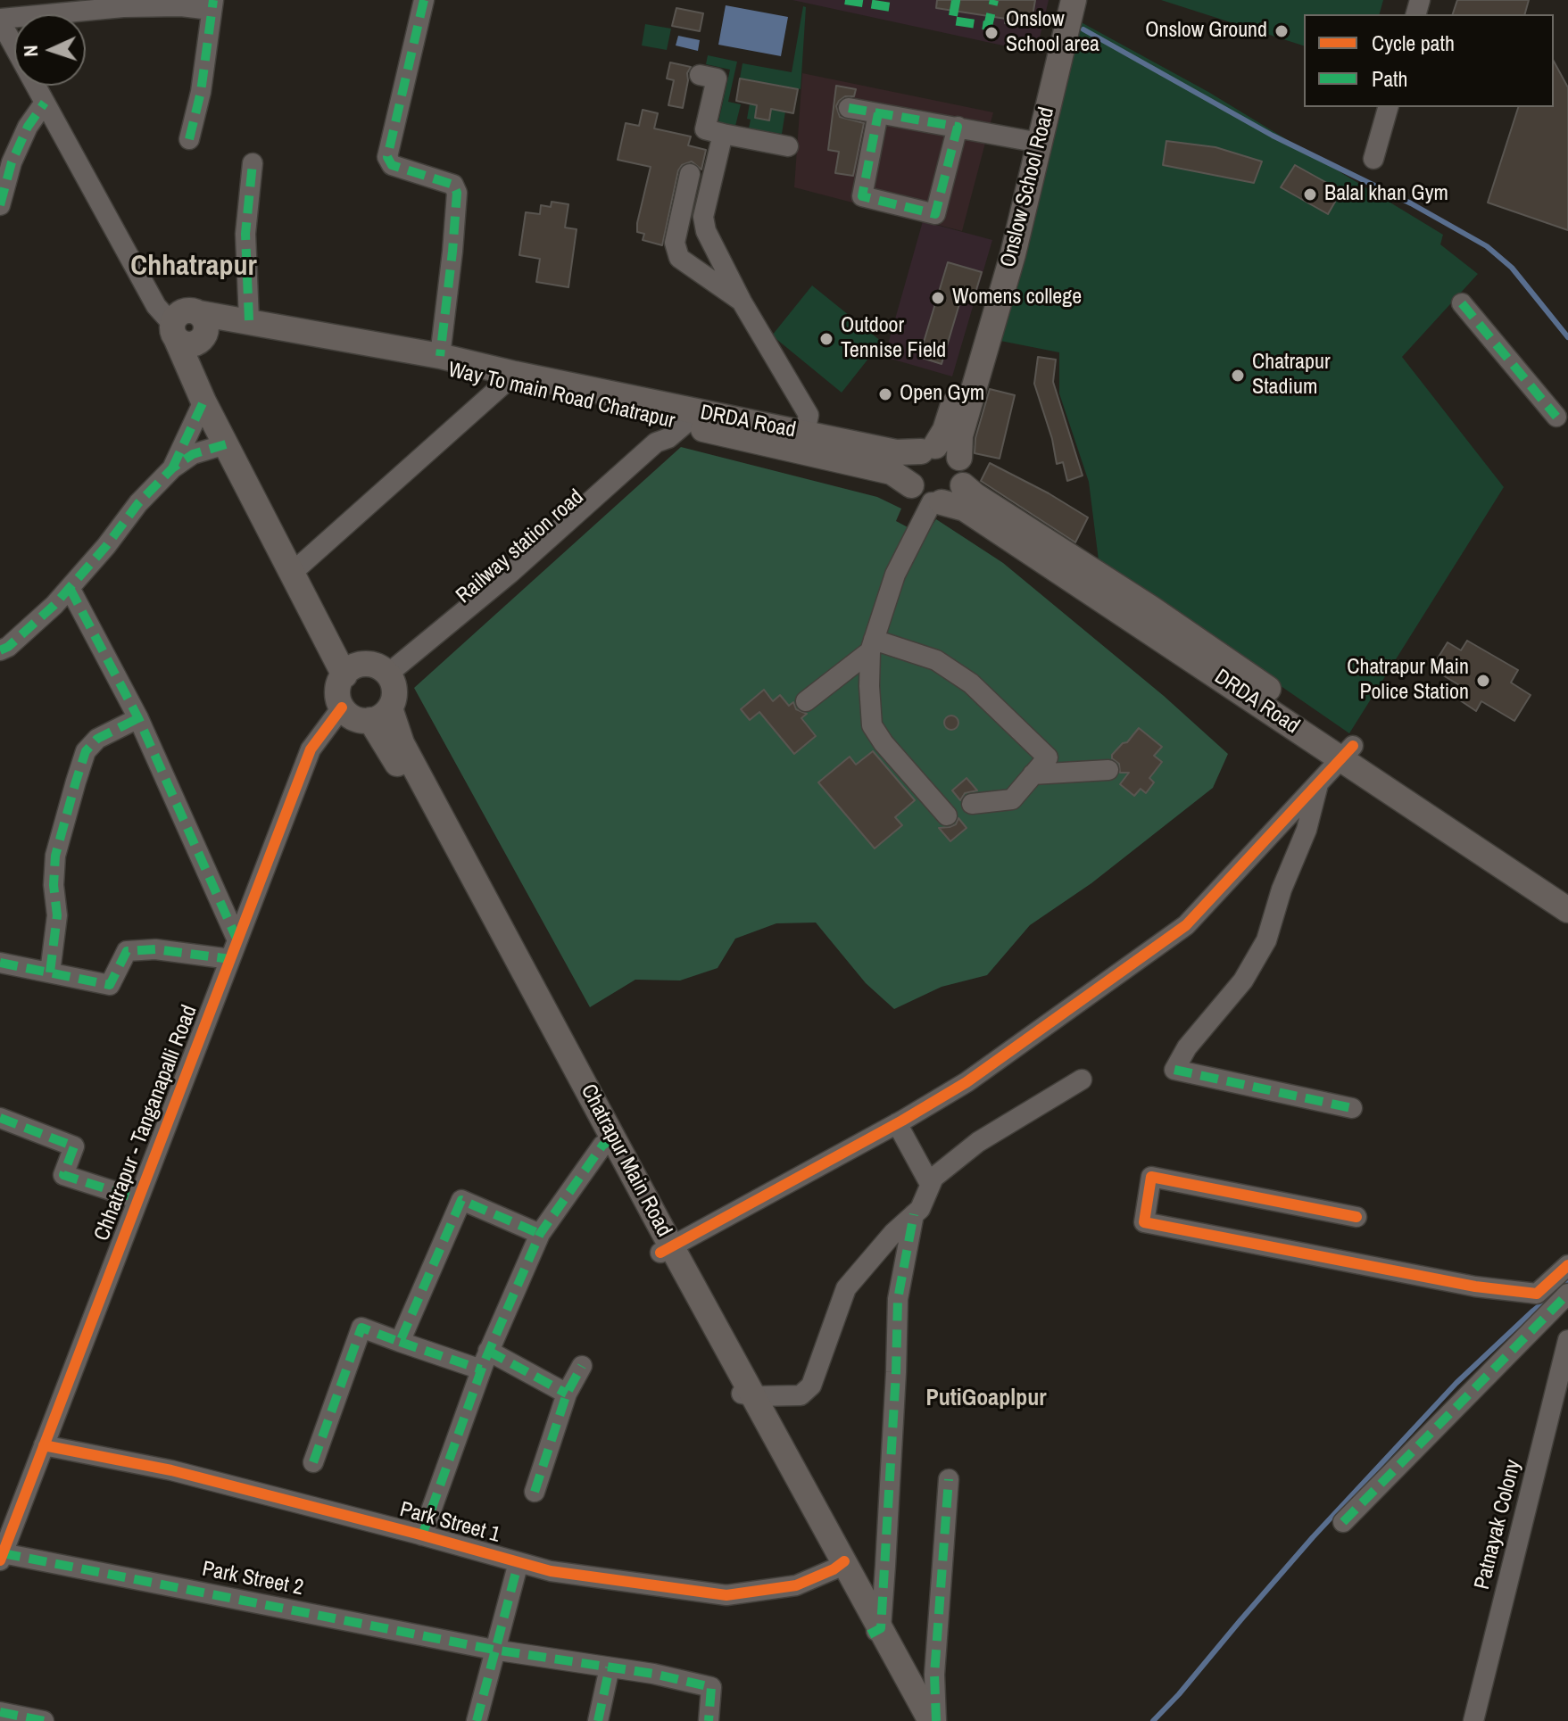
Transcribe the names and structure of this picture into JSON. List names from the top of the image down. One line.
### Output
{"streets":{"main road":["Onslow School Road","Way To main Road Chatrapur","DRDA Road","Chatrapur Main Road"],"street":["Railway station road","Chhatrapur - Tanganapalli Road","Park Street 1","Patnayak Colony","Park Street 2"]},"crossings":[["Onslow School Road","Way To main Road Chatrapur"],["Onslow School Road","DRDA Road"],["Way To main Road Chatrapur","DRDA Road"],["Way To main Road Chatrapur","Railway station road"],["DRDA Road","Railway station road"],["Railway station road","Chhatrapur - Tanganapalli Road"],["Railway station road","Chatrapur Main Road"],["Chhatrapur - Tanganapalli Road","Chatrapur Main Road"],["Chhatrapur - Tanganapalli Road","Park Street 1"],["Chhatrapur - Tanganapalli Road","Park Street 2"],["Chatrapur Main Road","Park Street 1"]],"districts":["Chhatrapur","PutiGoaplpur"],"places":["Onslow Ground","Onslow School area","Balal khan Gym","Womens college","Outdoor Tennise Field","Chatrapur Stadium","Open Gym","Chatrapur Main Police Station"],"legend":["Cycle path","Path"],"north":"left"}
